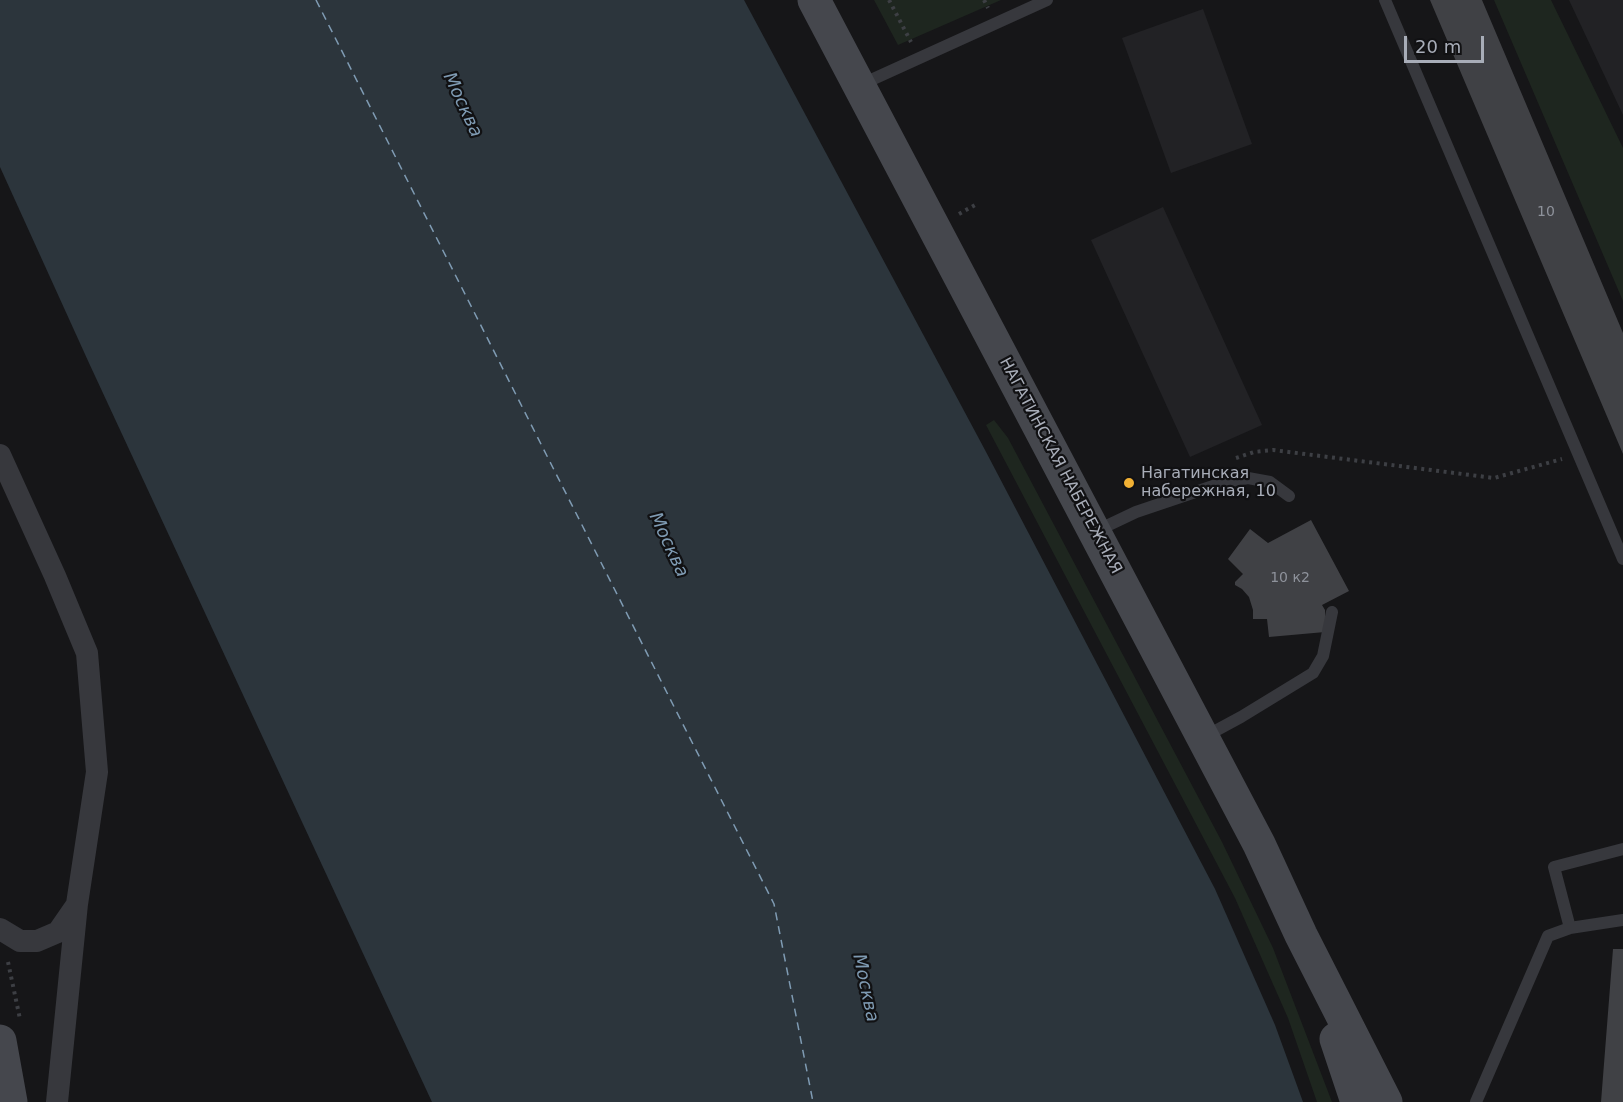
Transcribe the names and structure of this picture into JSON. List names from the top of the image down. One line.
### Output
{"streets":{"main road":["НАГАТИНСКАЯ НАБЕРЕЖНАЯ"]},"water":["Москва"],"places":["Нагатинская набережная, 10"],"house_numbers":["10","10 к2"],"scale_bar":"20 m"}
